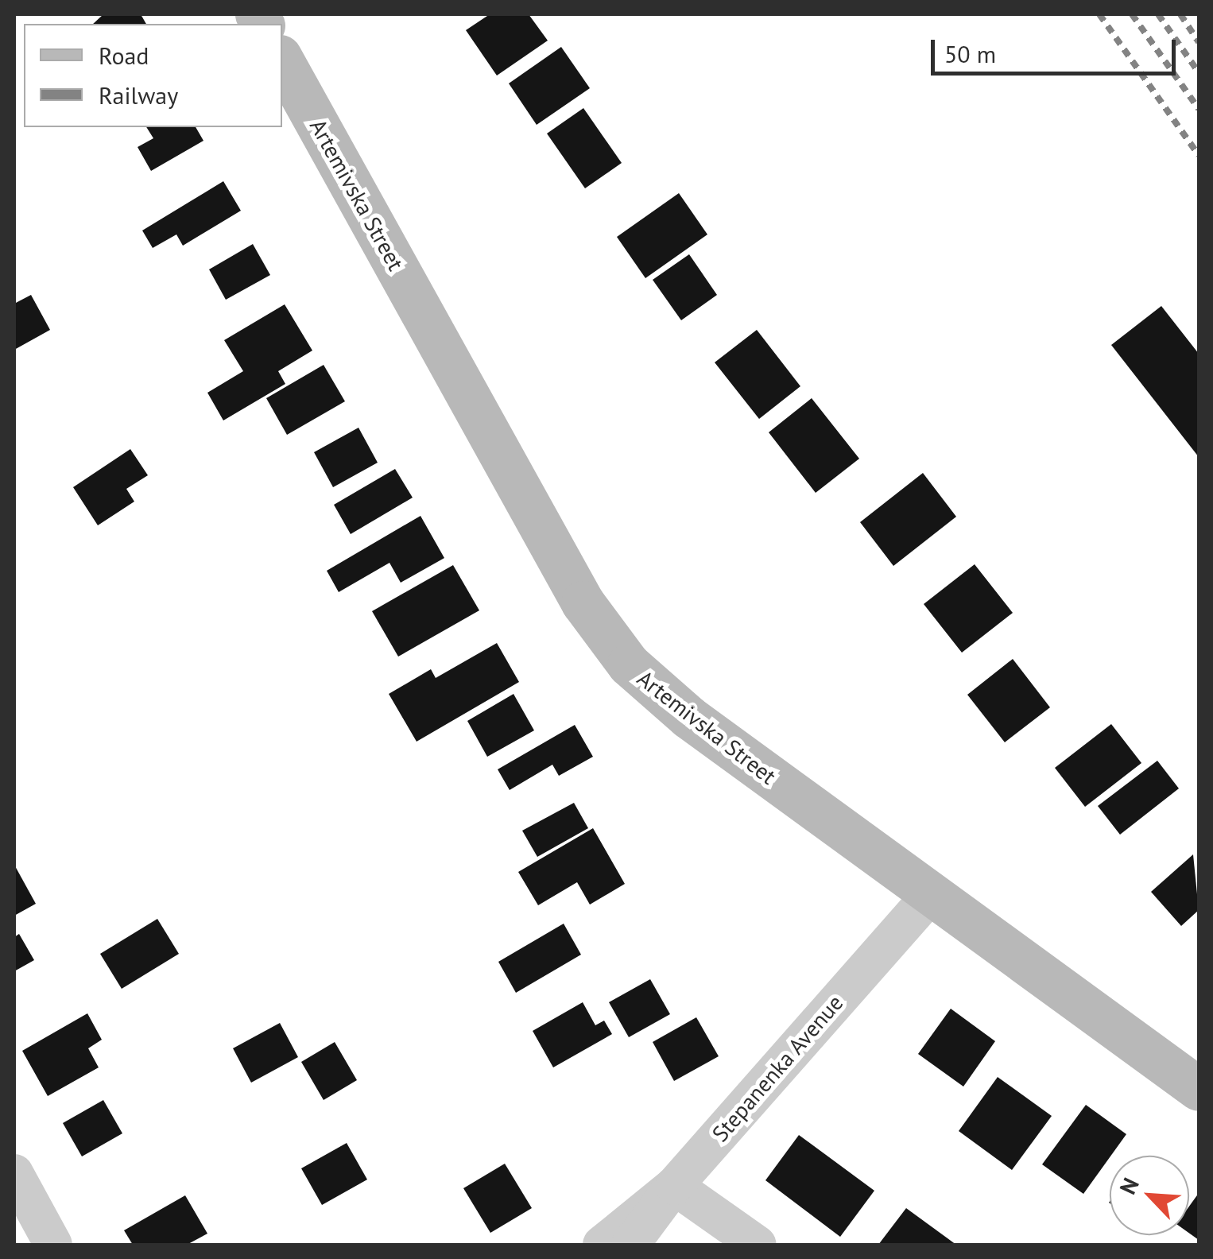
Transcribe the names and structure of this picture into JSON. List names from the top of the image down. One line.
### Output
{"streets":{"main road":["Artemivska Street"],"street":["Stepanenka Avenue"]},"crossings":[["Artemivska Street","Stepanenka Avenue"]],"legend":["Road","Railway"],"scale_bar":"50 m","north":"top left"}
